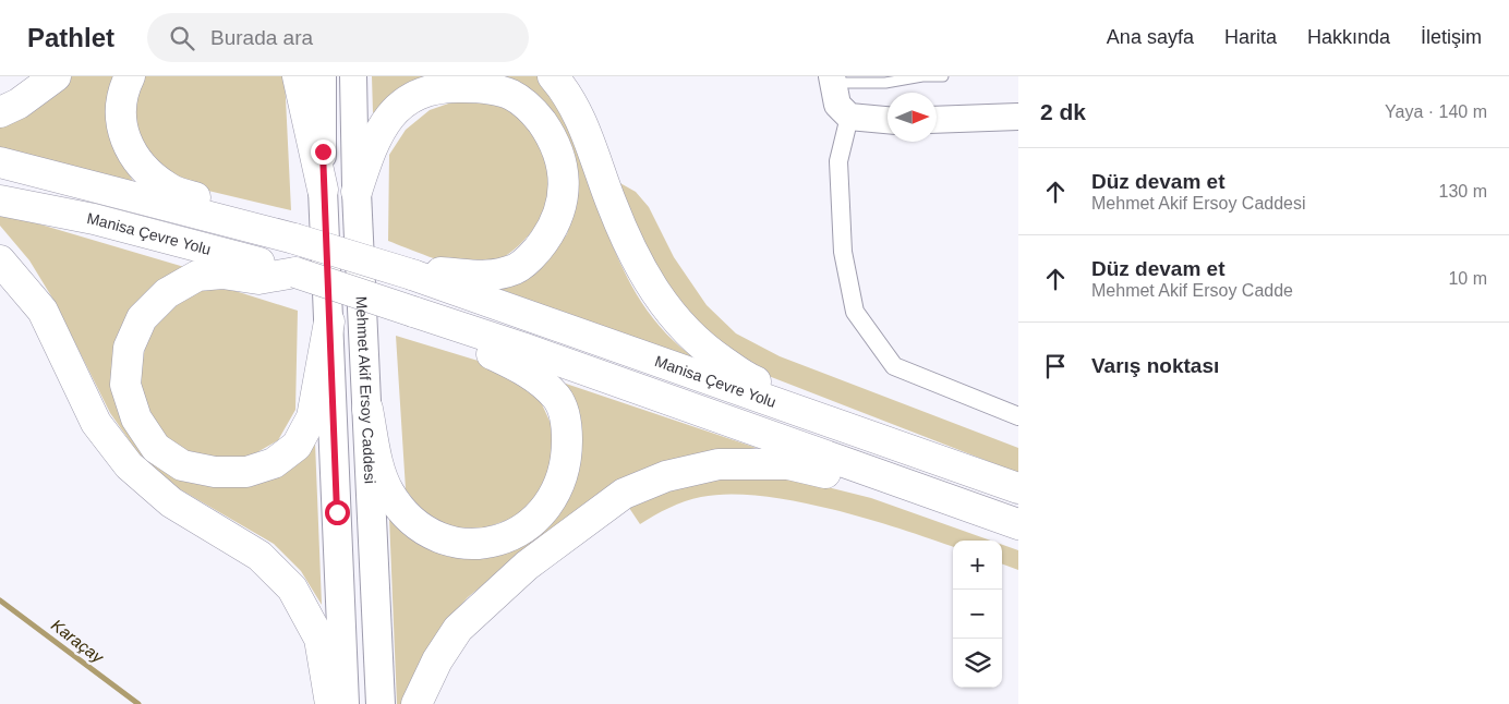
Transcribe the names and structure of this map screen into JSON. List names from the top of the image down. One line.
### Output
{"streets":{"highway":["Manisa Çevre Yolu"],"main road":["Mehmet Akif Ersoy Caddesi"]},"water":["Karaçay"],"north":"right","page":{"header":"Pathlet","search":"Burada ara","nav":["Ana sayfa","Harita","Hakkında","İletişim"],"heading":["2 dk","Yaya · 140 m"],"list":[["Düz devam et","Mehmet Akif Ersoy Caddesi","130 m"],["Düz devam et","Mehmet Akif Ersoy Cadde","10 m"],"Varış noktası"],"map_buttons":["+","−"]}}
